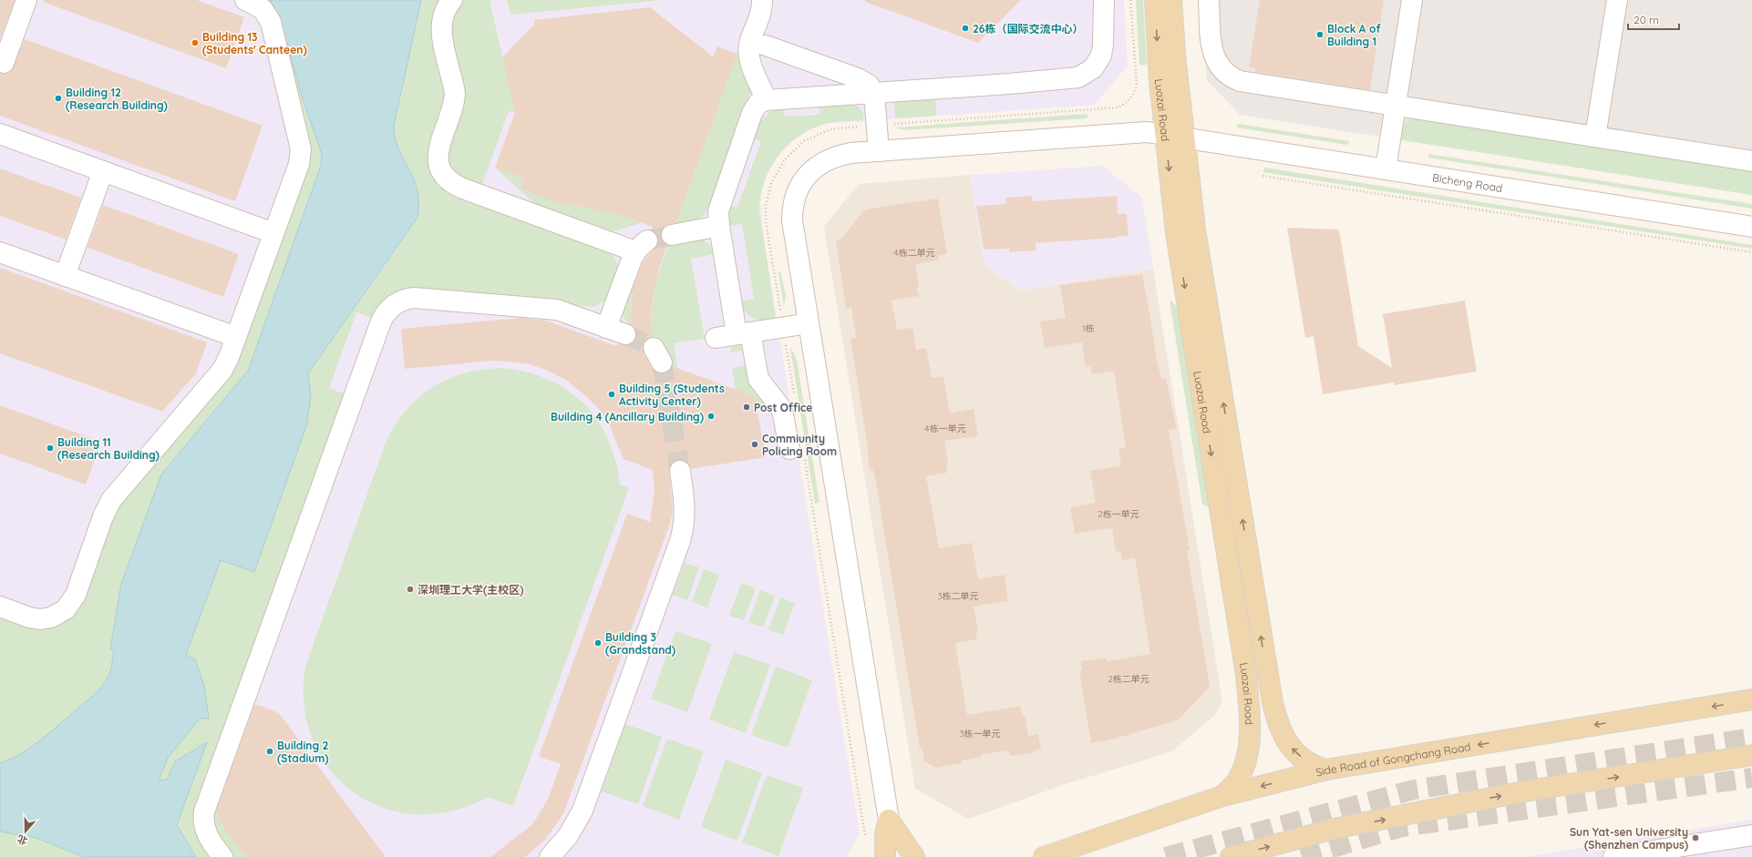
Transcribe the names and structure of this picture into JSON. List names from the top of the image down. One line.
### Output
{"streets":{"main road":["Luozai Road","Side Road of Gongchang Road"],"street":["Bicheng Road"]},"crossings":[["Luozai Road","Bicheng Road"],["Luozai Road","Side Road of Gongchang Road"]],"places":["26栋（国际交流中心）","Block A of Building 1","Building 13 (Students' Canteen)","Building 12 (Research Building)","Building 5 (Students Activity Center)","Post Office","Building 4 (Ancillary Building)","Commiunity Policing Room","Building 11 (Research Building)","深圳理工大学(主校区)","Building 3 (Grandstand)","Building 2 (Stadium)","Sun Yat-sen University (Shenzhen Campus)"],"house_numbers":["4栋二单元","1栋","4栋一单元","2栋一单元","3栋二单元","2栋二单元","3栋一单元"],"scale_bar":"20 m","north":"bottom"}
